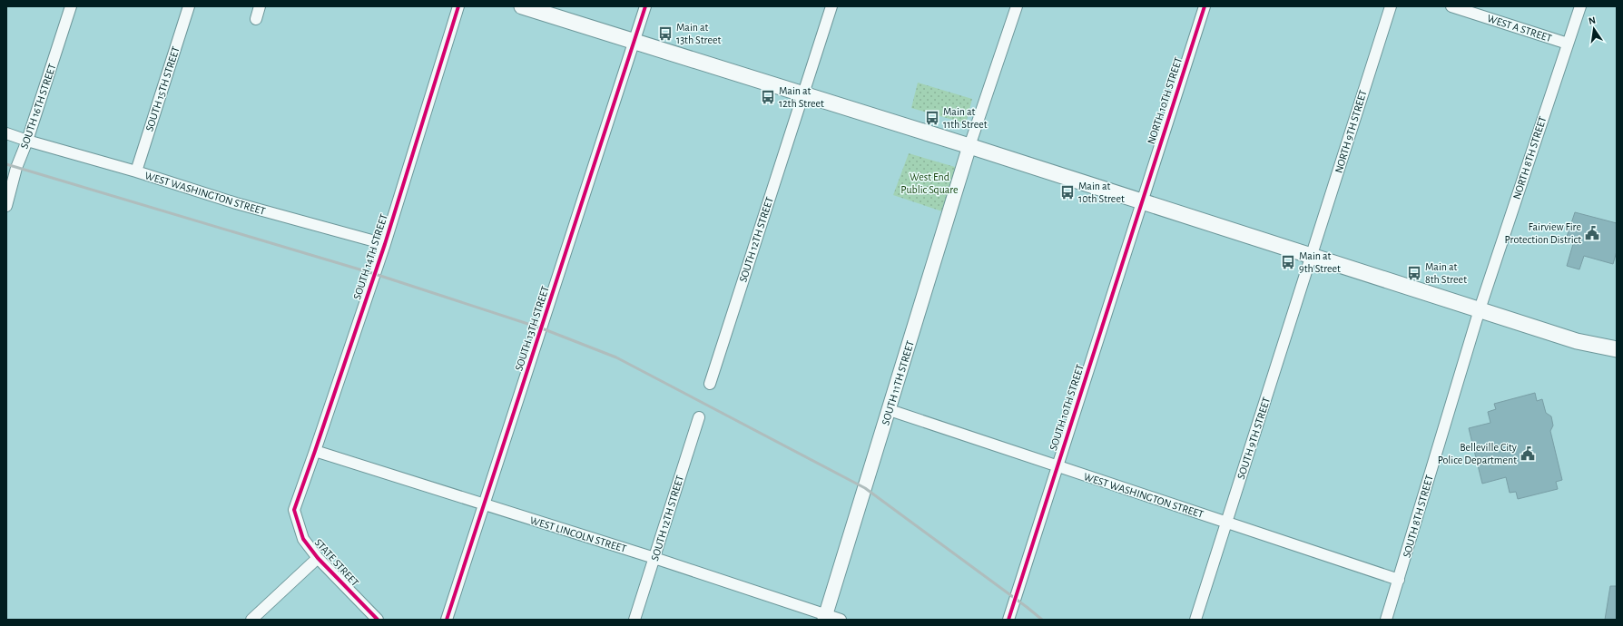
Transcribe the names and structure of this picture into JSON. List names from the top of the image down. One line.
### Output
{"streets":{"street":["WEST A STREET","SOUTH 15TH STREET","NORTH 10TH STREET","SOUTH 16TH STREET","NORTH 9TH STREET","NORTH 8TH STREET","WEST WASHINGTON STREET","SOUTH 12TH STREET","SOUTH 14TH STREET","SOUTH 13TH STREET","SOUTH 11TH STREET","SOUTH 10TH STREET","SOUTH 9TH STREET","SOUTH 8TH STREET","WEST LINCOLN STREET","STATE STREET"]},"crossings":[["WEST A STREET","NORTH 8TH STREET"],["SOUTH 15TH STREET","WEST WASHINGTON STREET"],["NORTH 10TH STREET","SOUTH 10TH STREET"],["SOUTH 16TH STREET","WEST WASHINGTON STREET"],["NORTH 9TH STREET","SOUTH 9TH STREET"],["NORTH 8TH STREET","SOUTH 8TH STREET"],["WEST WASHINGTON STREET","SOUTH 14TH STREET"],["WEST WASHINGTON STREET","SOUTH 11TH STREET"],["WEST WASHINGTON STREET","SOUTH 10TH STREET"],["WEST WASHINGTON STREET","SOUTH 9TH STREET"],["WEST WASHINGTON STREET","SOUTH 8TH STREET"],["SOUTH 12TH STREET","WEST LINCOLN STREET"],["SOUTH 14TH STREET","WEST LINCOLN STREET"],["SOUTH 14TH STREET","STATE STREET"],["SOUTH 13TH STREET","WEST LINCOLN STREET"],["SOUTH 11TH STREET","WEST LINCOLN STREET"]],"parks":["West End Public Square"],"places":{"bus stop":["Main at 13th Street","Main at 12th Street","Main at 11th Street","Main at 10th Street","Main at 9th Street","Main at 8th Street"],"public building":["Fairview Fire Protection District","Belleville City Police Department"]},"north":"top"}
